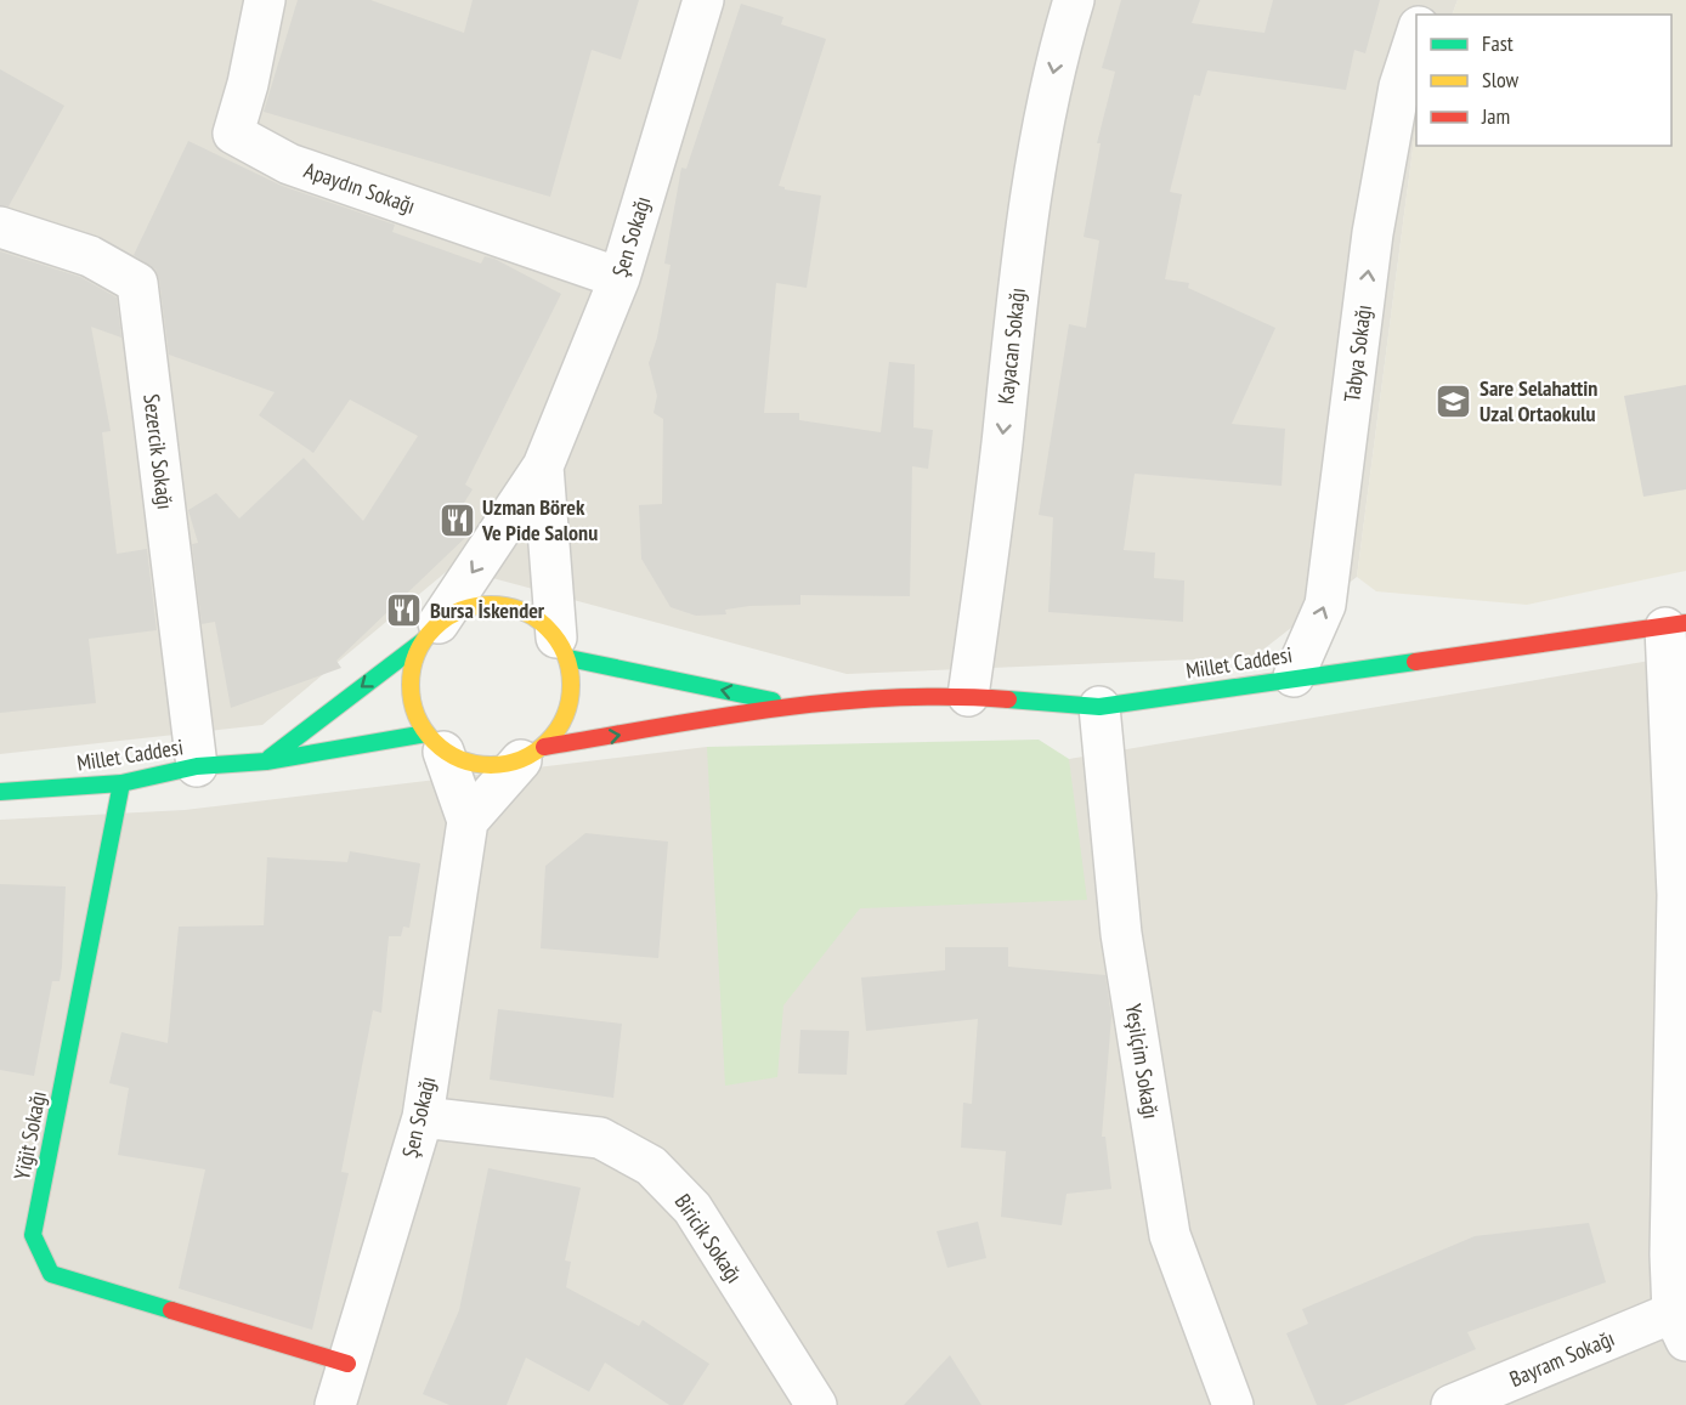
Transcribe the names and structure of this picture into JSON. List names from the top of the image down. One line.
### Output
{"streets":{"street":["Apaydın Sokağı","Şen Sokağı","Kayacan Sokağı","Tabya Sokağı","Sezercik Sokağı","Millet Caddesi","Yeşilçim Sokağı","Yiğit Sokağı","Biricik Sokağı","Bayram Sokağı"]},"crossings":[["Apaydın Sokağı","Şen Sokağı"],["Şen Sokağı","Millet Caddesi"],["Şen Sokağı","Yiğit Sokağı"],["Şen Sokağı","Biricik Sokağı"],["Kayacan Sokağı","Millet Caddesi"],["Tabya Sokağı","Millet Caddesi"],["Sezercik Sokağı","Millet Caddesi"],["Millet Caddesi","Yeşilçim Sokağı"],["Millet Caddesi","Yiğit Sokağı"]],"one_way":["Kayacan Sokağı","Tabya Sokağı"],"places":{"school or university":["Sare Selahattin Uzal Ortaokulu"],"restaurant":["Uzman Börek Ve Pide Salonu","Bursa İskender"]},"legend":["Fast","Slow","Jam"]}
